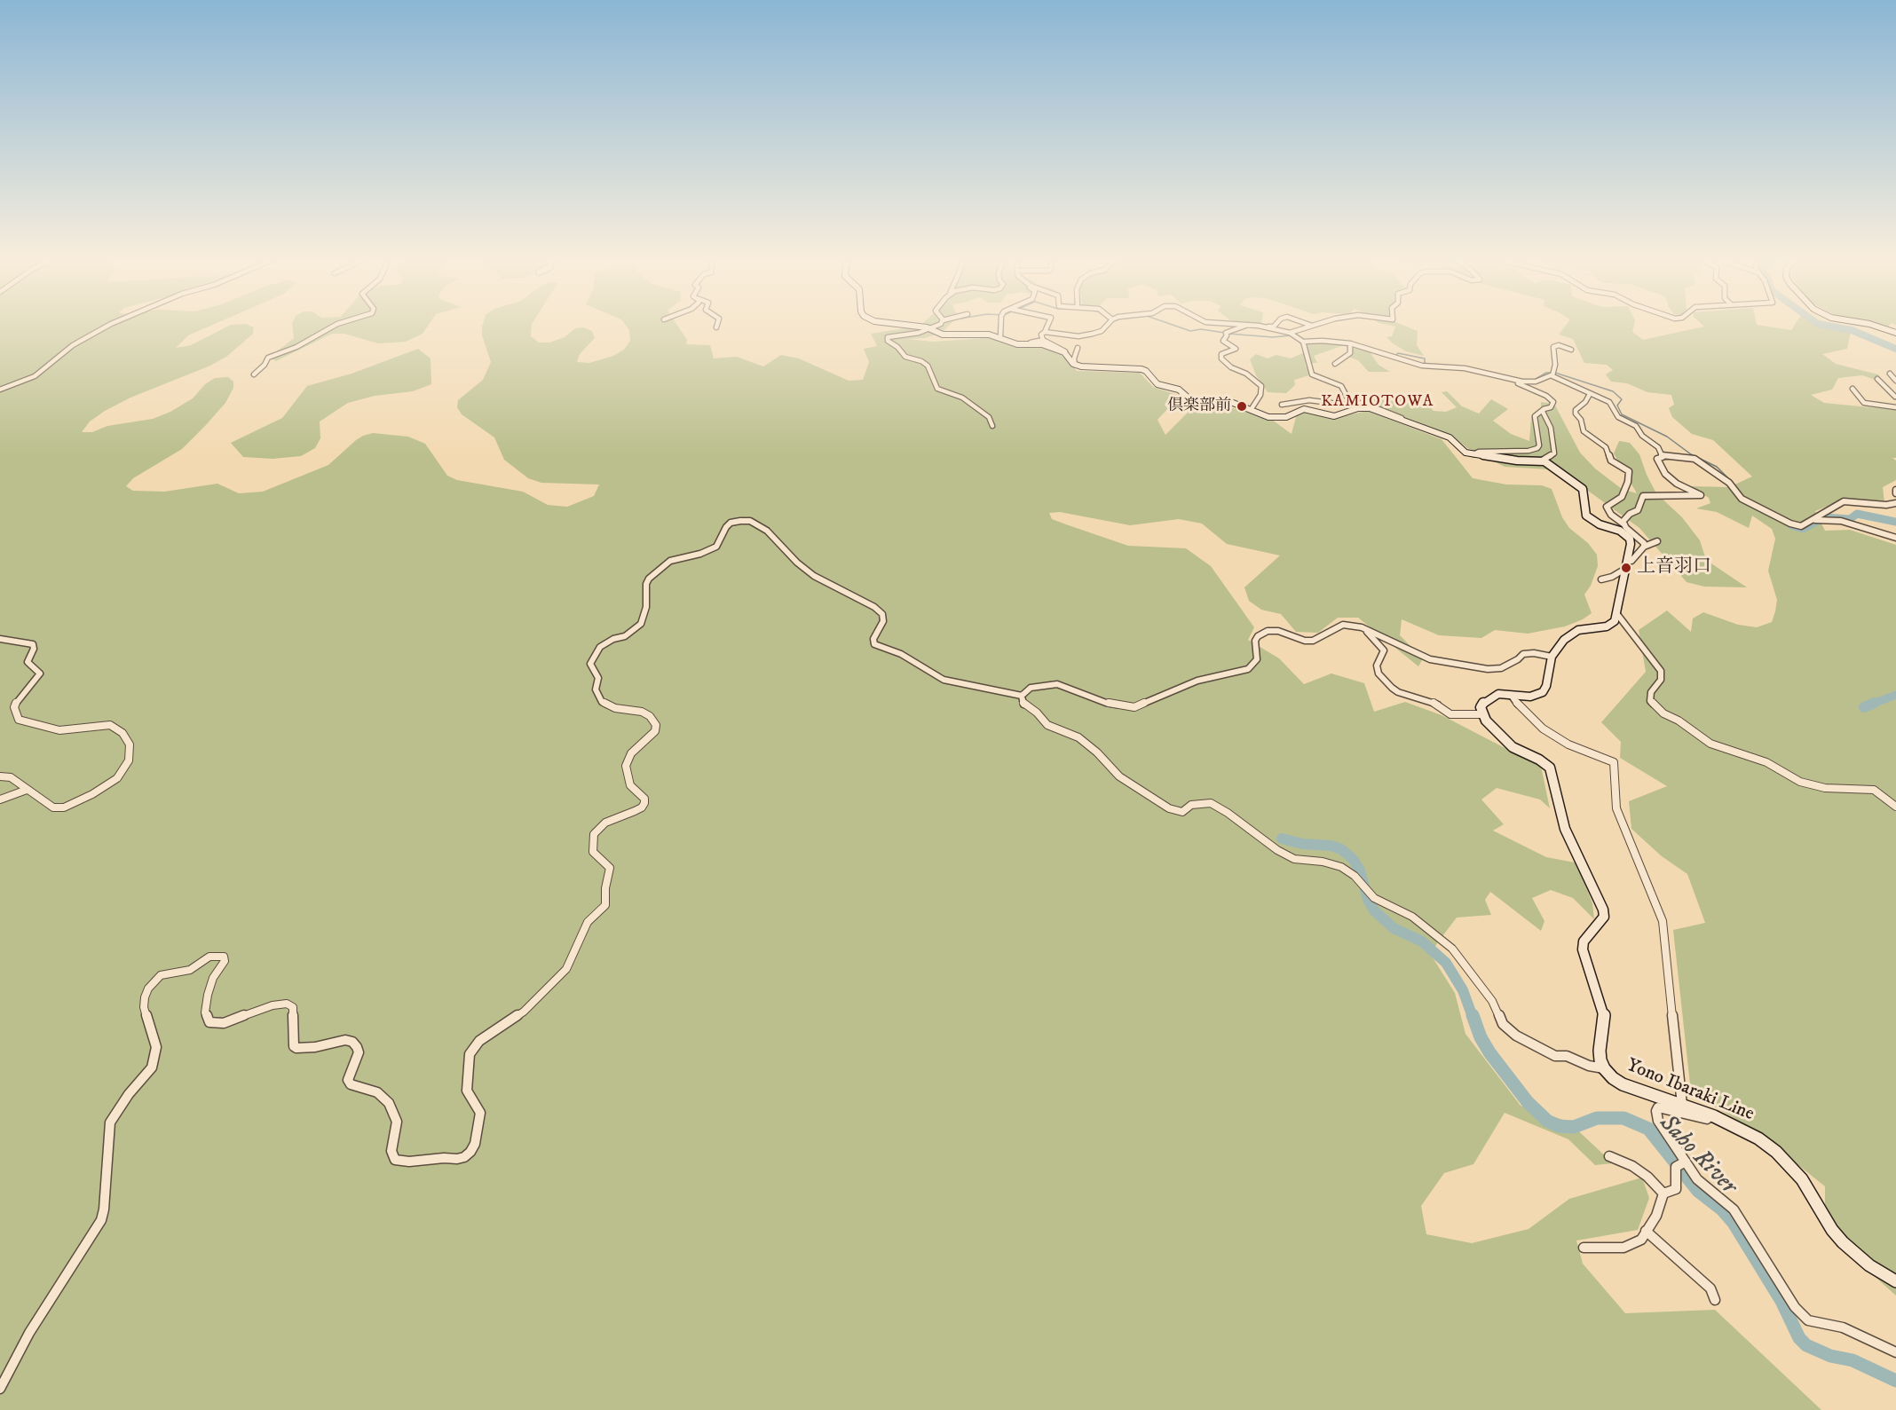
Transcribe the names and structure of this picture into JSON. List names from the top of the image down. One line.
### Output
{"streets":{"main road":["Yono Ibaraki Line"]},"districts":["KAMIOTOWA"],"water":["Saho River"],"places":["倶楽部前","上音羽口"]}
